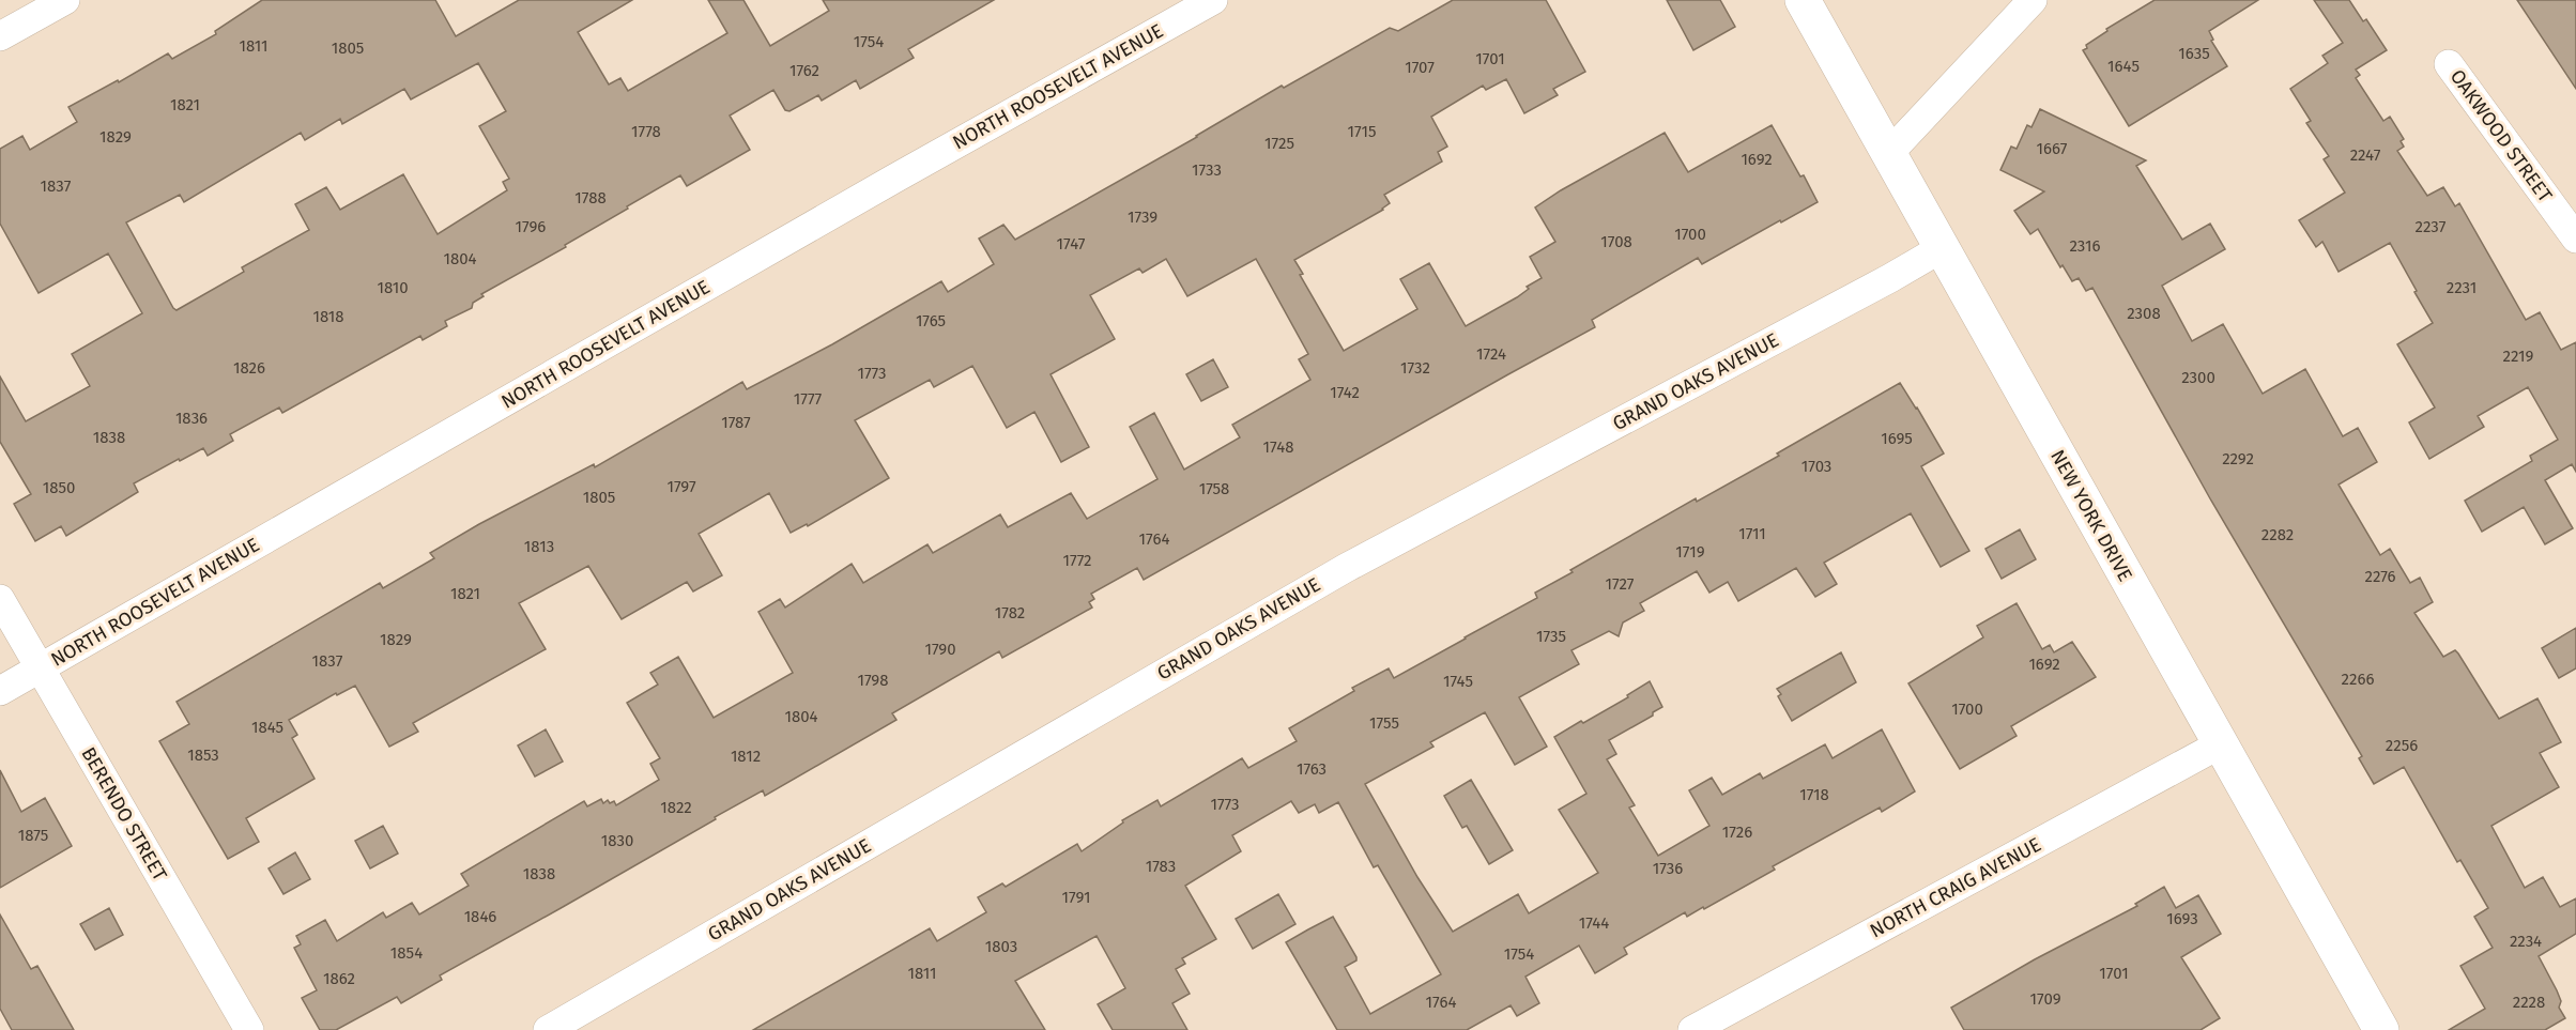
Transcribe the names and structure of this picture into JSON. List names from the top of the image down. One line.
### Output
{"streets":{"street":["NORTH ROOSEVELT AVENUE","OAKWOOD STREET","GRAND OAKS AVENUE","NEW YORK DRIVE","BERENDO STREET","NORTH CRAIG AVENUE"]},"crossings":[["NORTH ROOSEVELT AVENUE","BERENDO STREET"],["GRAND OAKS AVENUE","NEW YORK DRIVE"],["NEW YORK DRIVE","NORTH CRAIG AVENUE"]],"house_numbers":["1754","1811","1805","1635","1701","1645","1707","1762","1821","1778","1715","1829","1725","1667","2247","1692","1733","1837","1788","1739","1796","2237","1700","1708","1747","2316","1804","1810","2231","2308","1818","1765","1724","2219","1826","1732","1773","2300","1742","1777","1836","1787","1838","1695","1748","2292","1703","1797","1850","1758","1805","1711","2282","1764","1813","1719","1772","2276","1727","1821","1782","1735","1829","1790","1837","1692","2266","1798","1745","1700","1804","1755","1845","2256","1853","1812","1763","1718","1773","1822","1726","1875","1830","1783","1736","1838","1791","1846","1693","1744","2234","1803","1854","1754","1811","1701","1862","1709","1764","2228"]}
